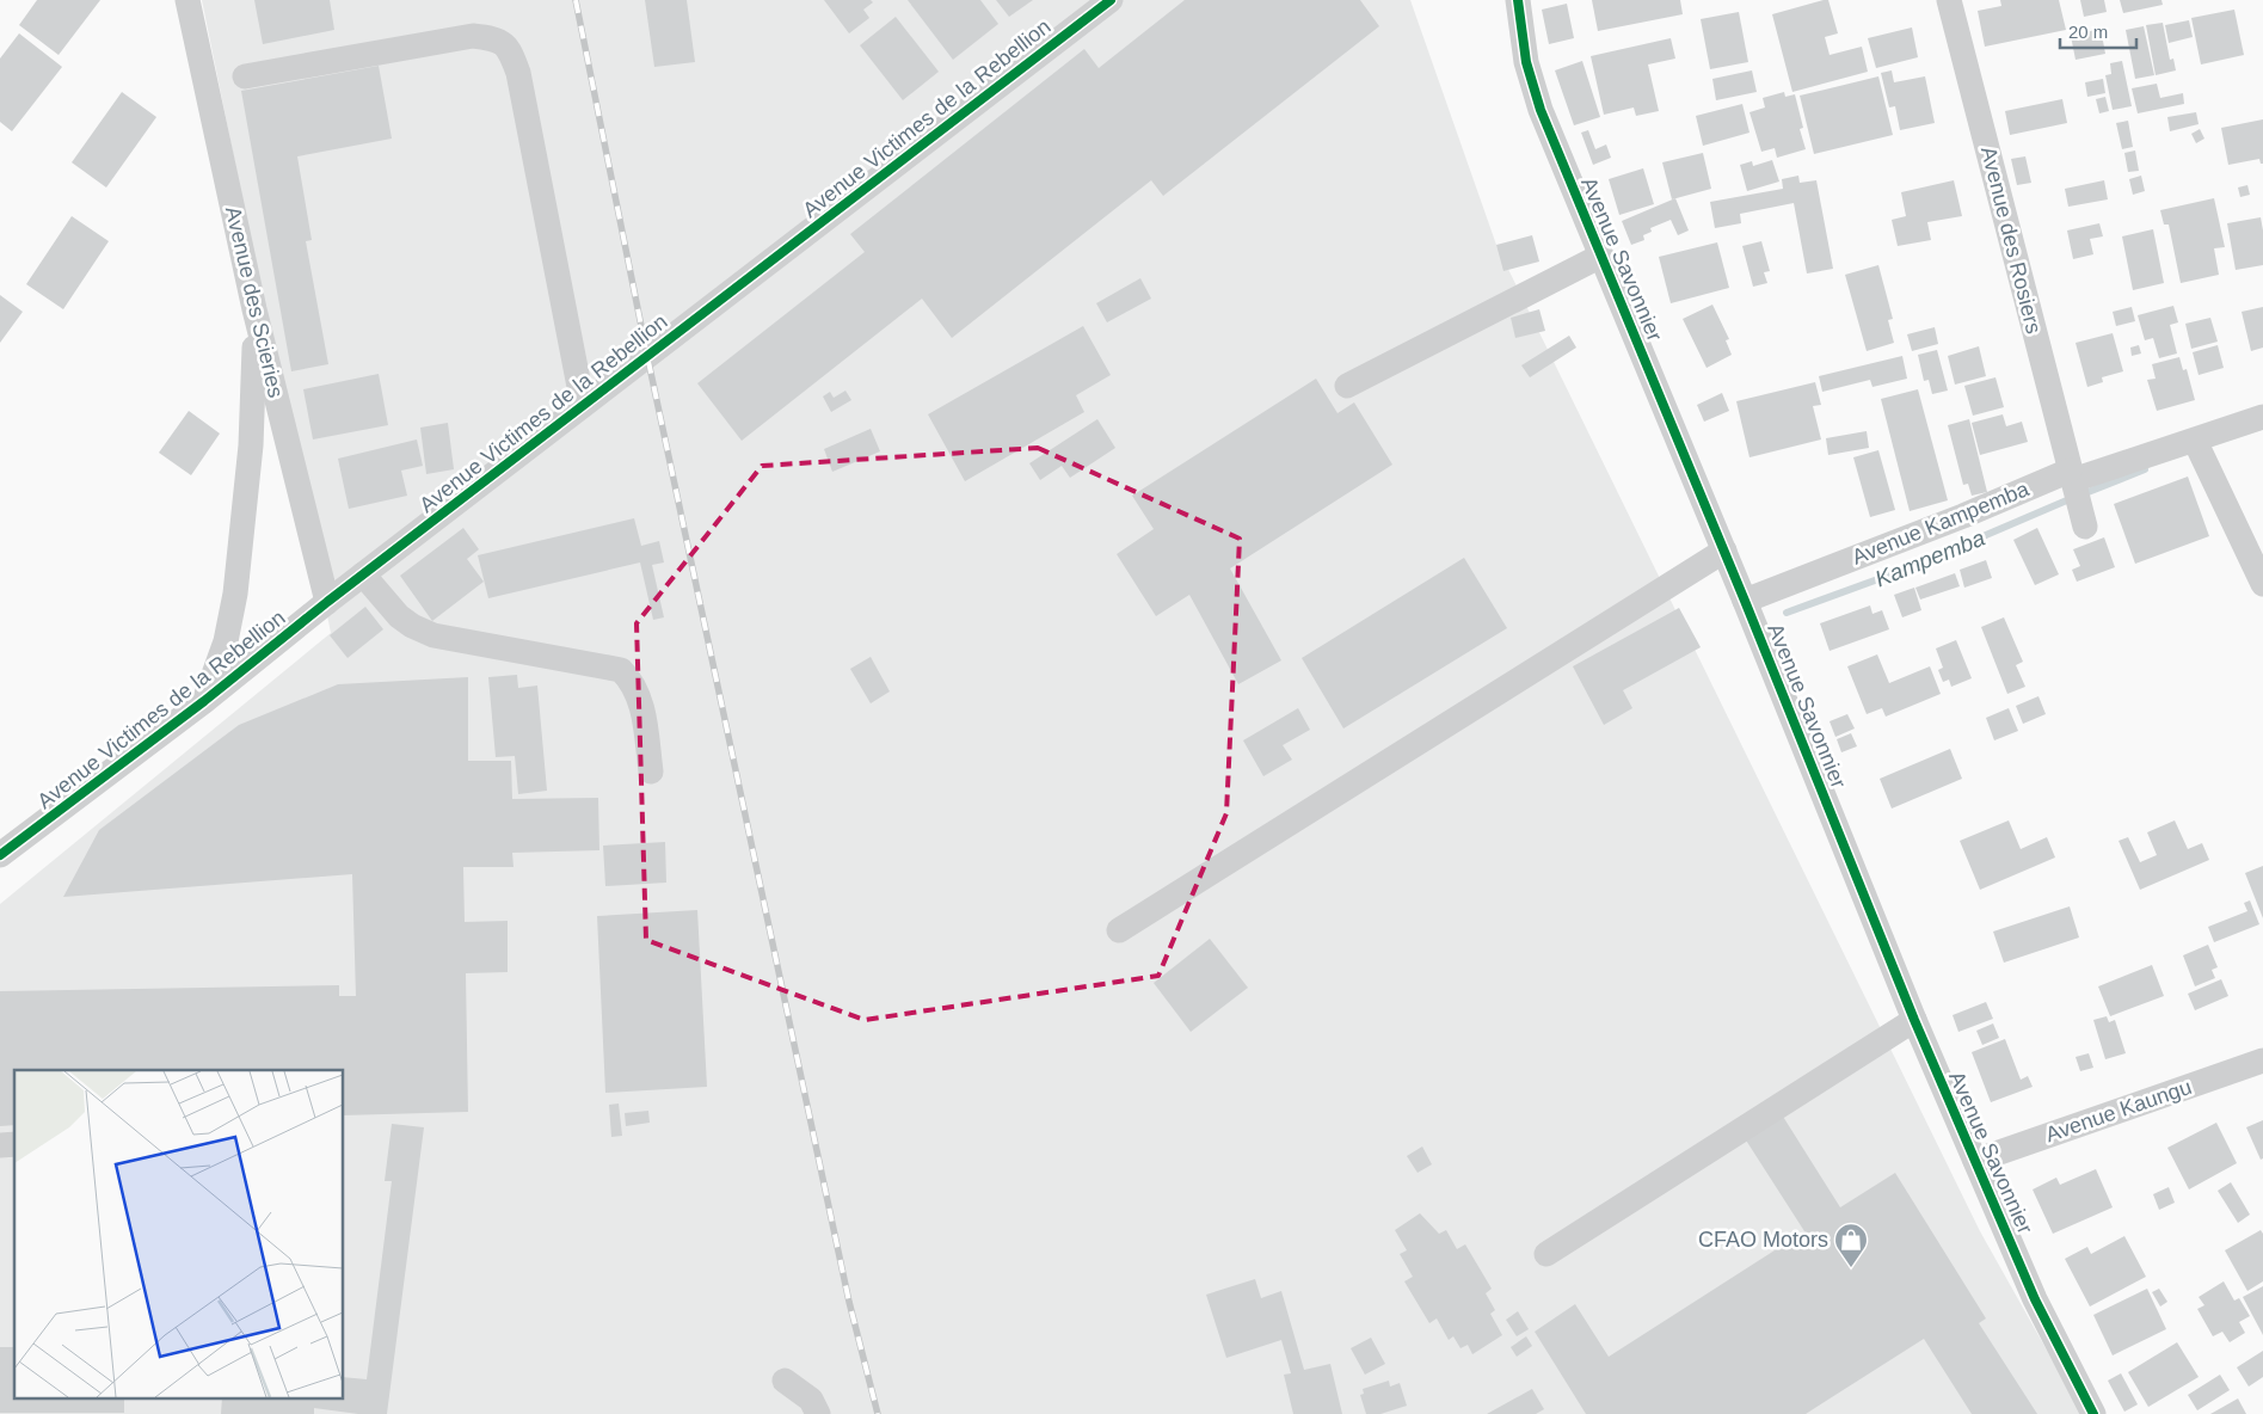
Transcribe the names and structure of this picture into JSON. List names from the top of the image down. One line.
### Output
{"streets":{"street":["Avenue Victimes de la Rebellion","Avenue des Rosiers","Avenue Savonnier","Avenue des Scieries","Avenue Kampemba","Avenue Kaungu"]},"crossings":[["Avenue Victimes de la Rebellion","Avenue des Scieries"],["Avenue des Rosiers","Avenue Kampemba"],["Avenue Savonnier","Avenue Kampemba"],["Avenue Savonnier","Avenue Kaungu"]],"water":["Kampemba"],"places":{"shop":["CFAO Motors"]},"scale_bar":"20 m"}
